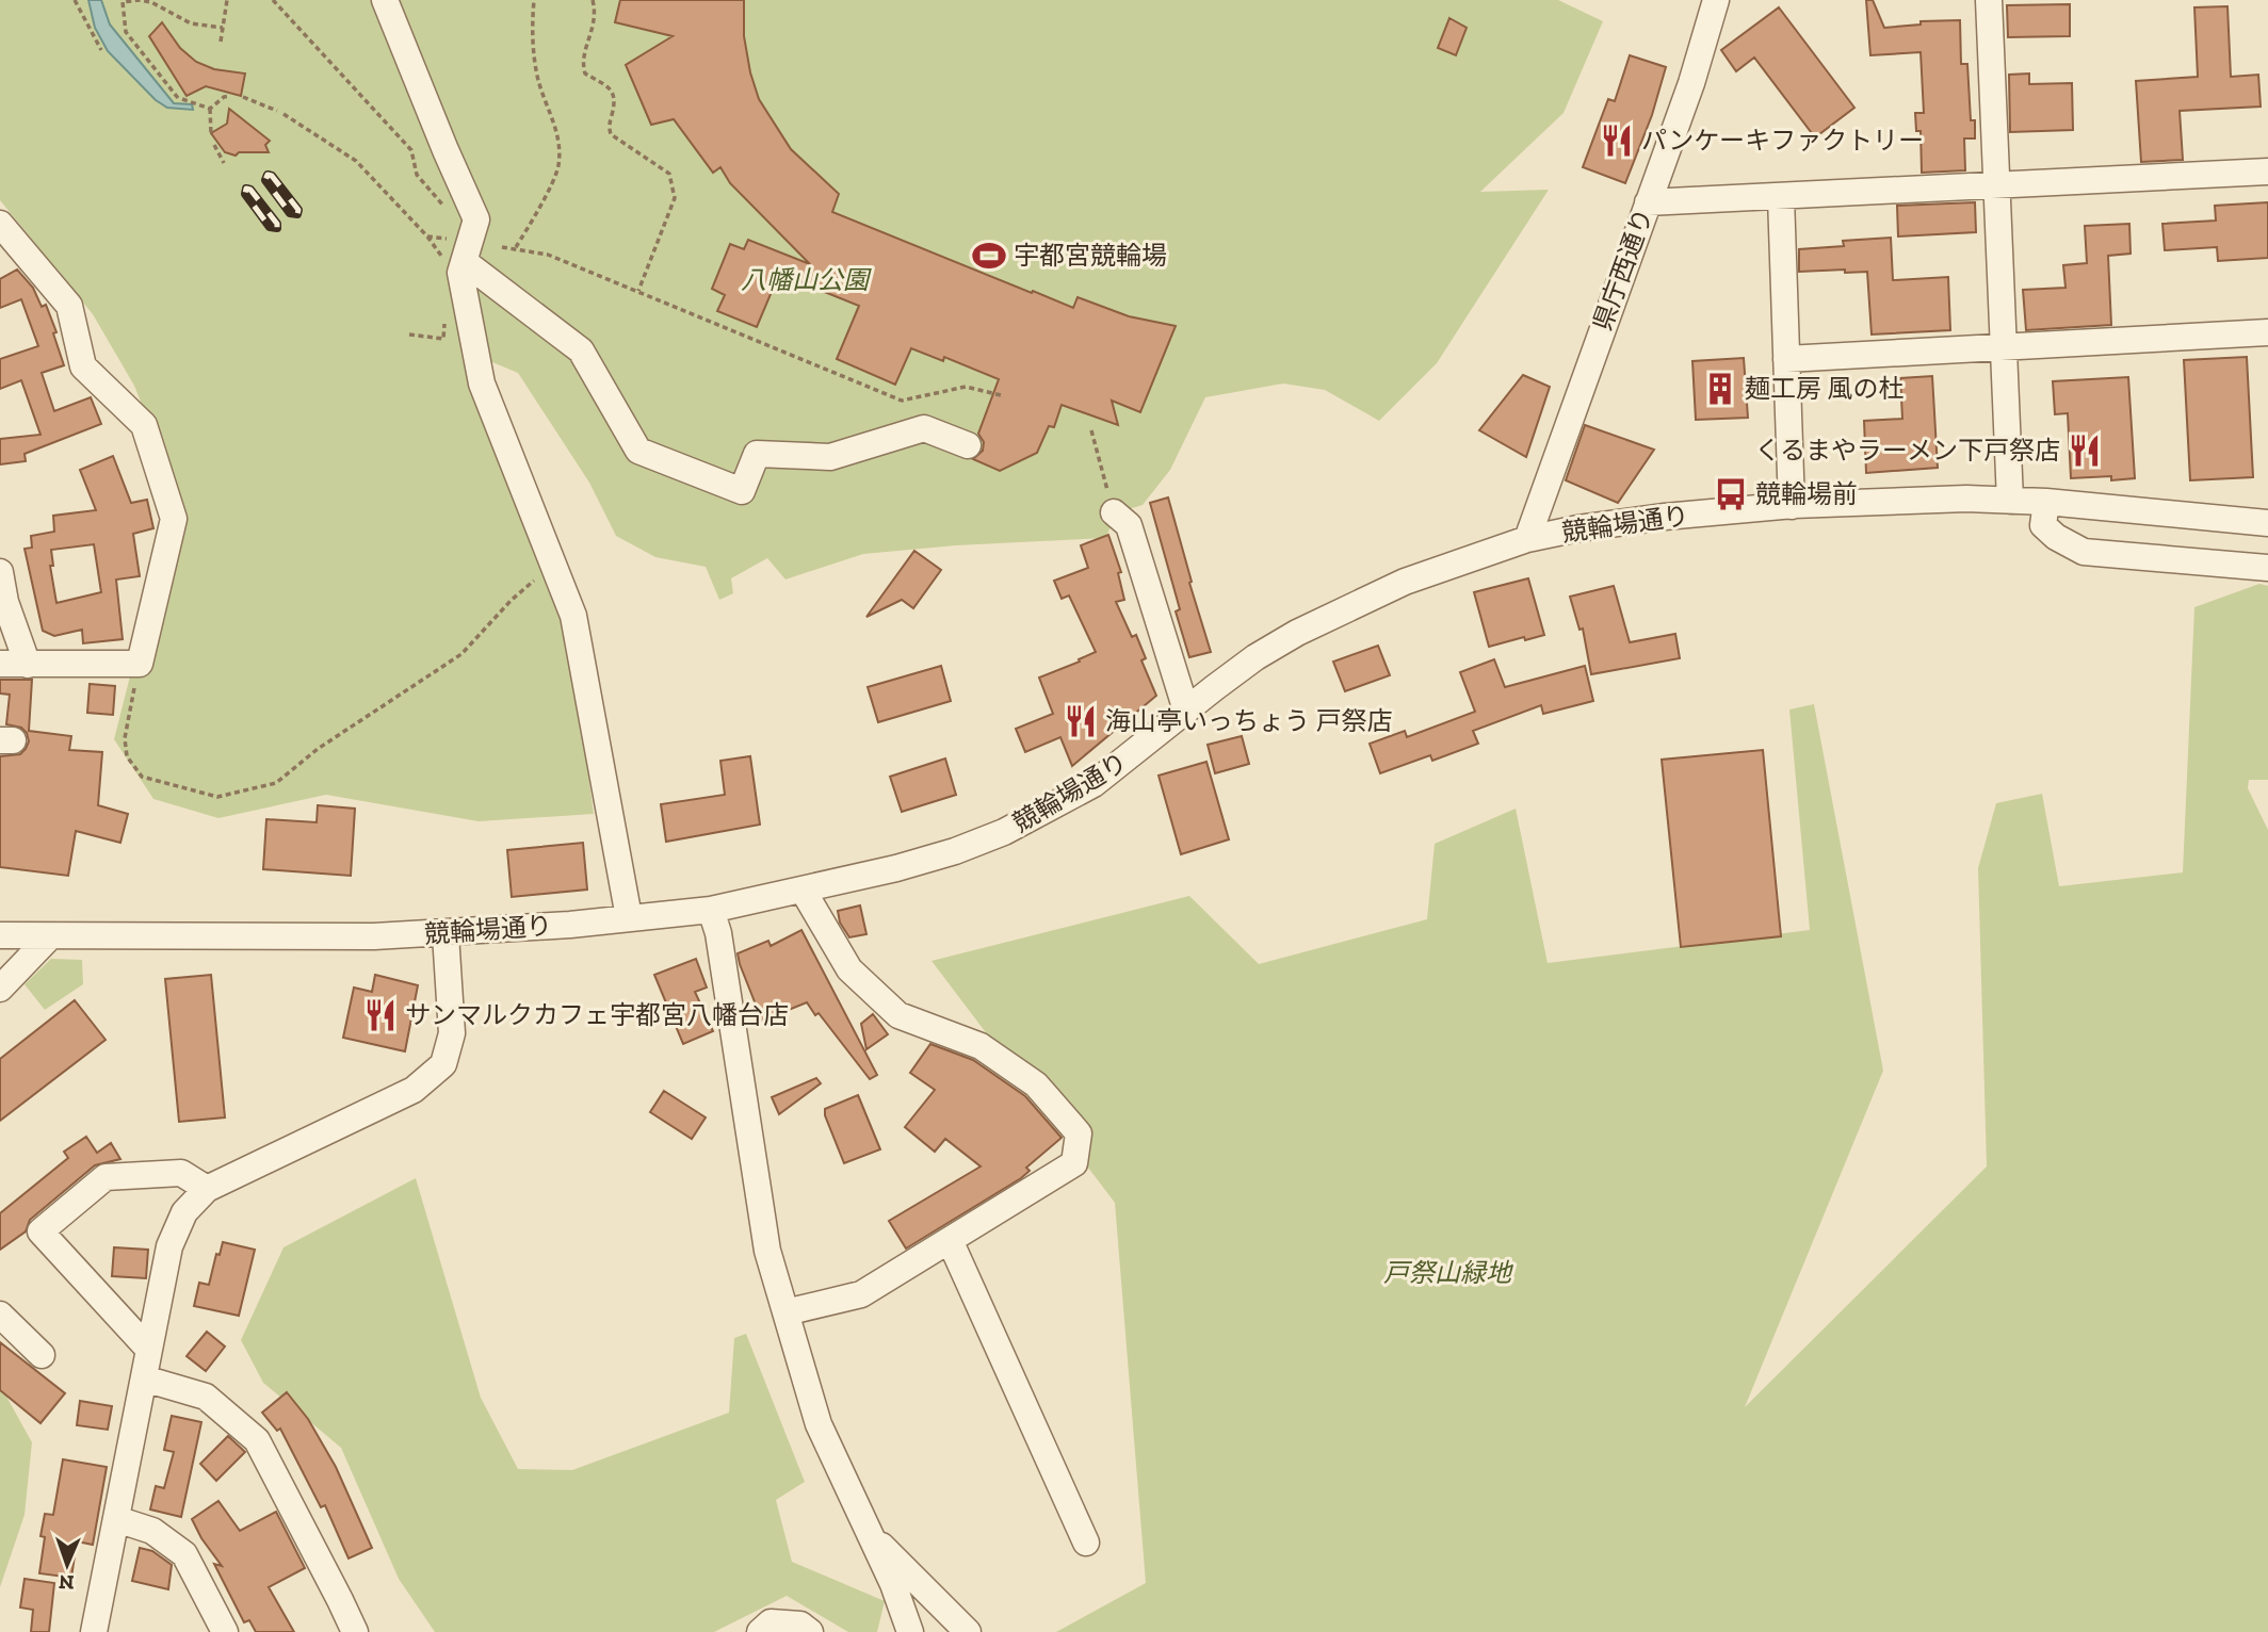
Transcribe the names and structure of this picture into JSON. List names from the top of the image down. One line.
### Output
{"streets":{"street":["県庁西通り","競輪場通り"]},"crossings":[["県庁西通り","競輪場通り"]],"parks":["八幡山公園","戸祭山緑地"],"places":{"restaurant":["パンケーキファクトリー","くるまやラーメン下戸祭店","海山亭いっちょう 戸祭店","サンマルクカフェ宇都宮八幡台店"],"sports":["宇都宮競輪場"],"building":["麺工房 風の杜"],"bus stop":["競輪場前"]},"north":"bottom"}
